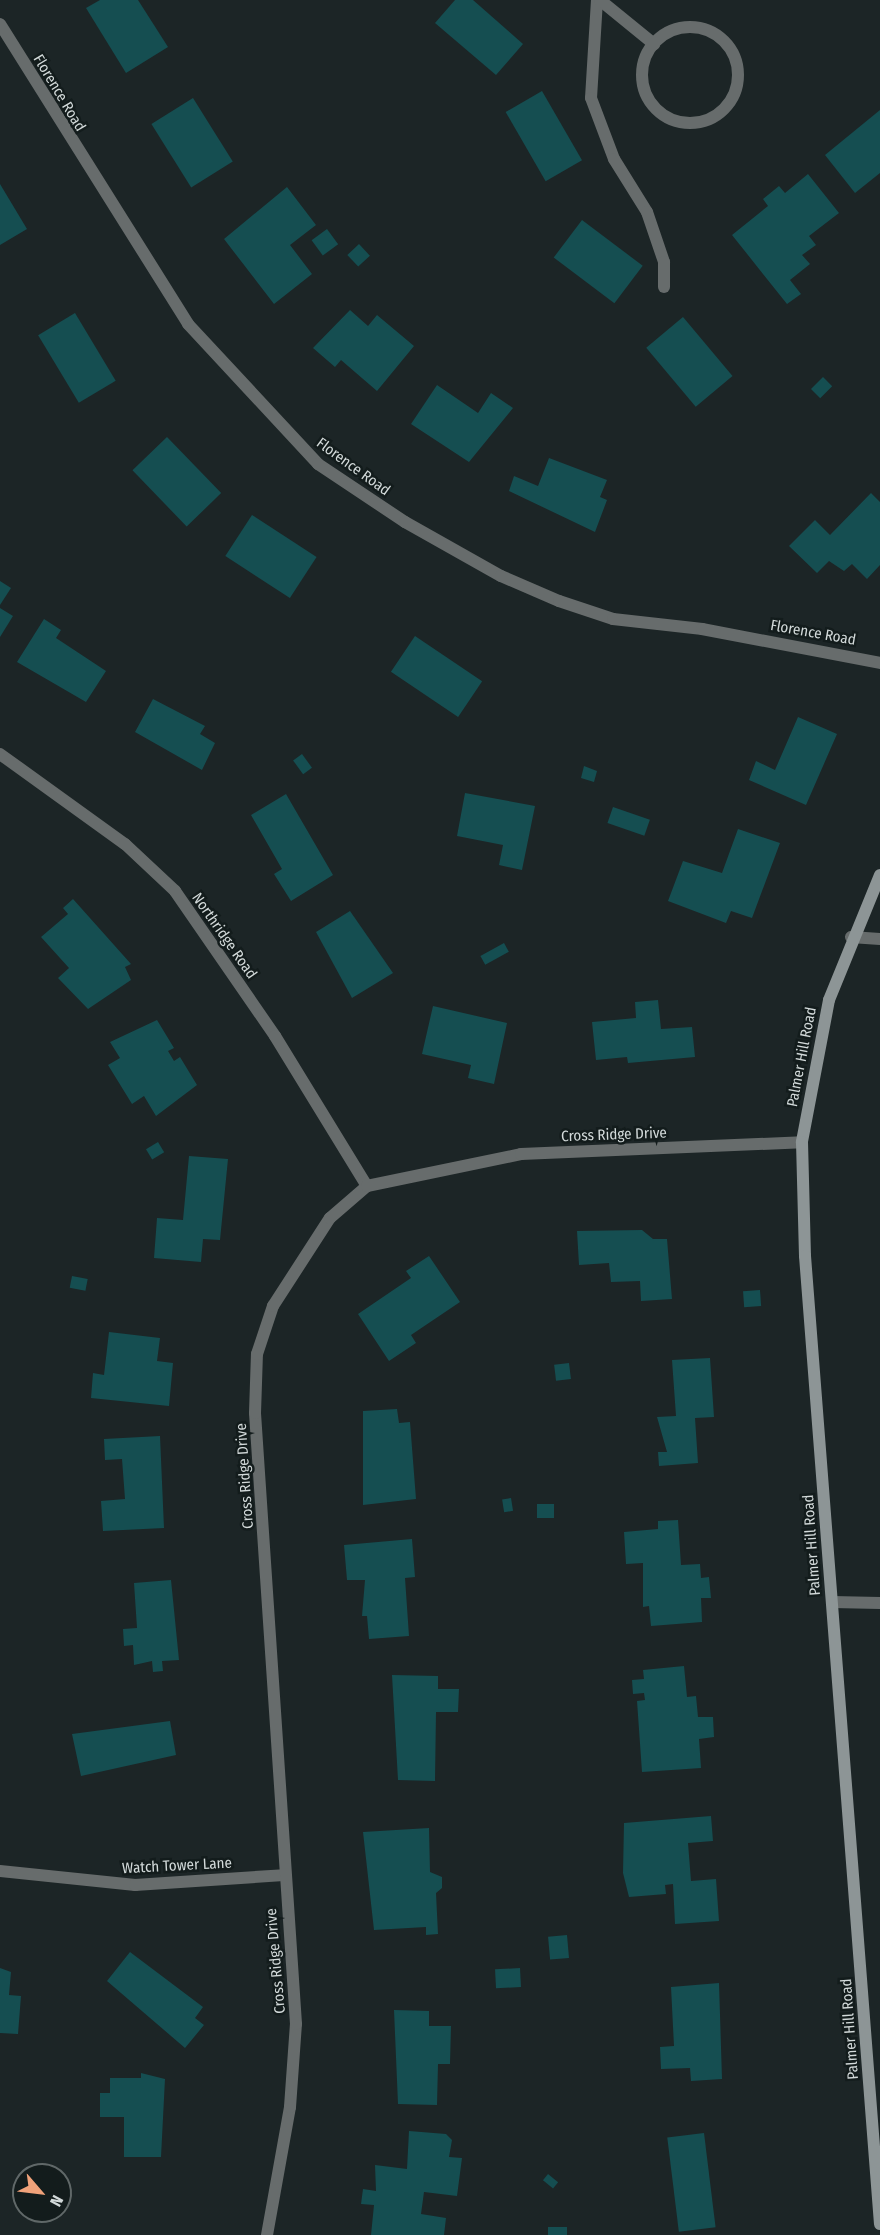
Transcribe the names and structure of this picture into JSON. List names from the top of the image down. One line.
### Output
{"streets":{"main road":["Palmer Hill Road"],"street":["Florence Road","Northridge Road","Cross Ridge Drive","Watch Tower Lane"]},"crossings":[["Northridge Road","Cross Ridge Drive"],["Palmer Hill Road","Cross Ridge Drive"],["Cross Ridge Drive","Watch Tower Lane"]],"north":"bottom right"}
